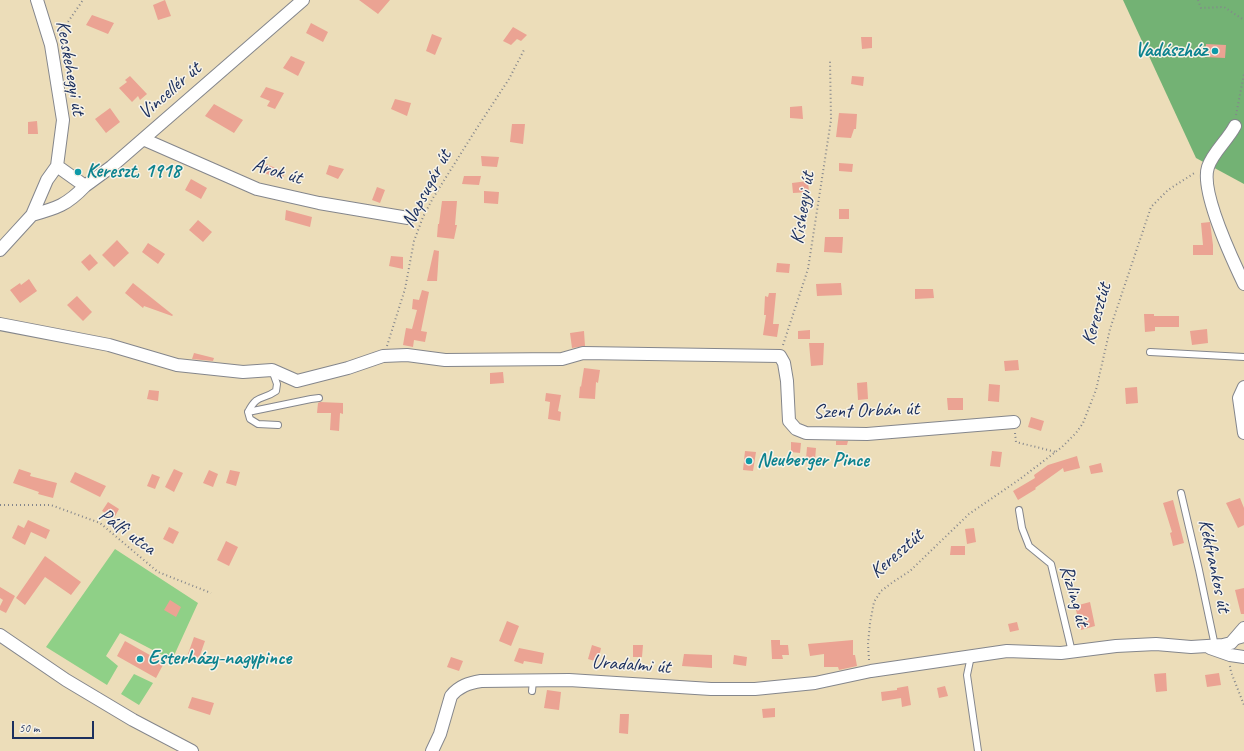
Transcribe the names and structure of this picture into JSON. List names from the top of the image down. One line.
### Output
{"streets":{"street":["Kecskehegyi út","Vincellér út","Árok út","Szent Orbán út","Uradalmi út"],"lane":["Kékfrankos út","Rizling út"],"path":["Napsugár út","Kishegyi út","Keresztút","Pálfi utca"]},"crossings":[["Vincellér út","Árok út"],["Kishegyi út","Szent Orbán út"],["Keresztút","Uradalmi út"]],"places":["Vadászház","Kereszt, 1918","Neuberger Pince","Esterházy-nagypince"],"scale_bar":"50 m"}
